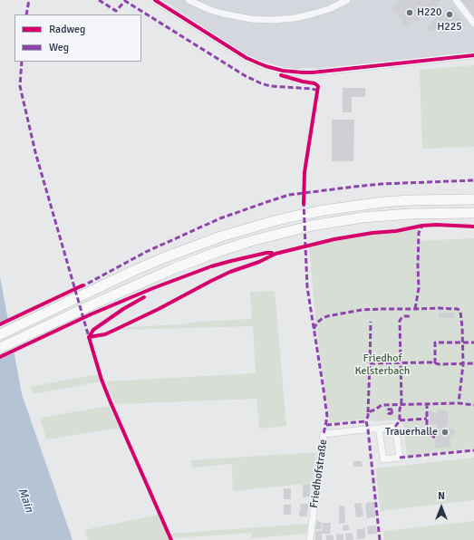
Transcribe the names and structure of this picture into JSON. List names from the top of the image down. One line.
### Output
{"streets":{"street":["Friedhofstraße"]},"water":["Main"],"parks":["Friedhof Kelsterbach"],"places":["H220","H225","Trauerhalle"],"legend":["Radweg","Weg"],"north":"top"}
